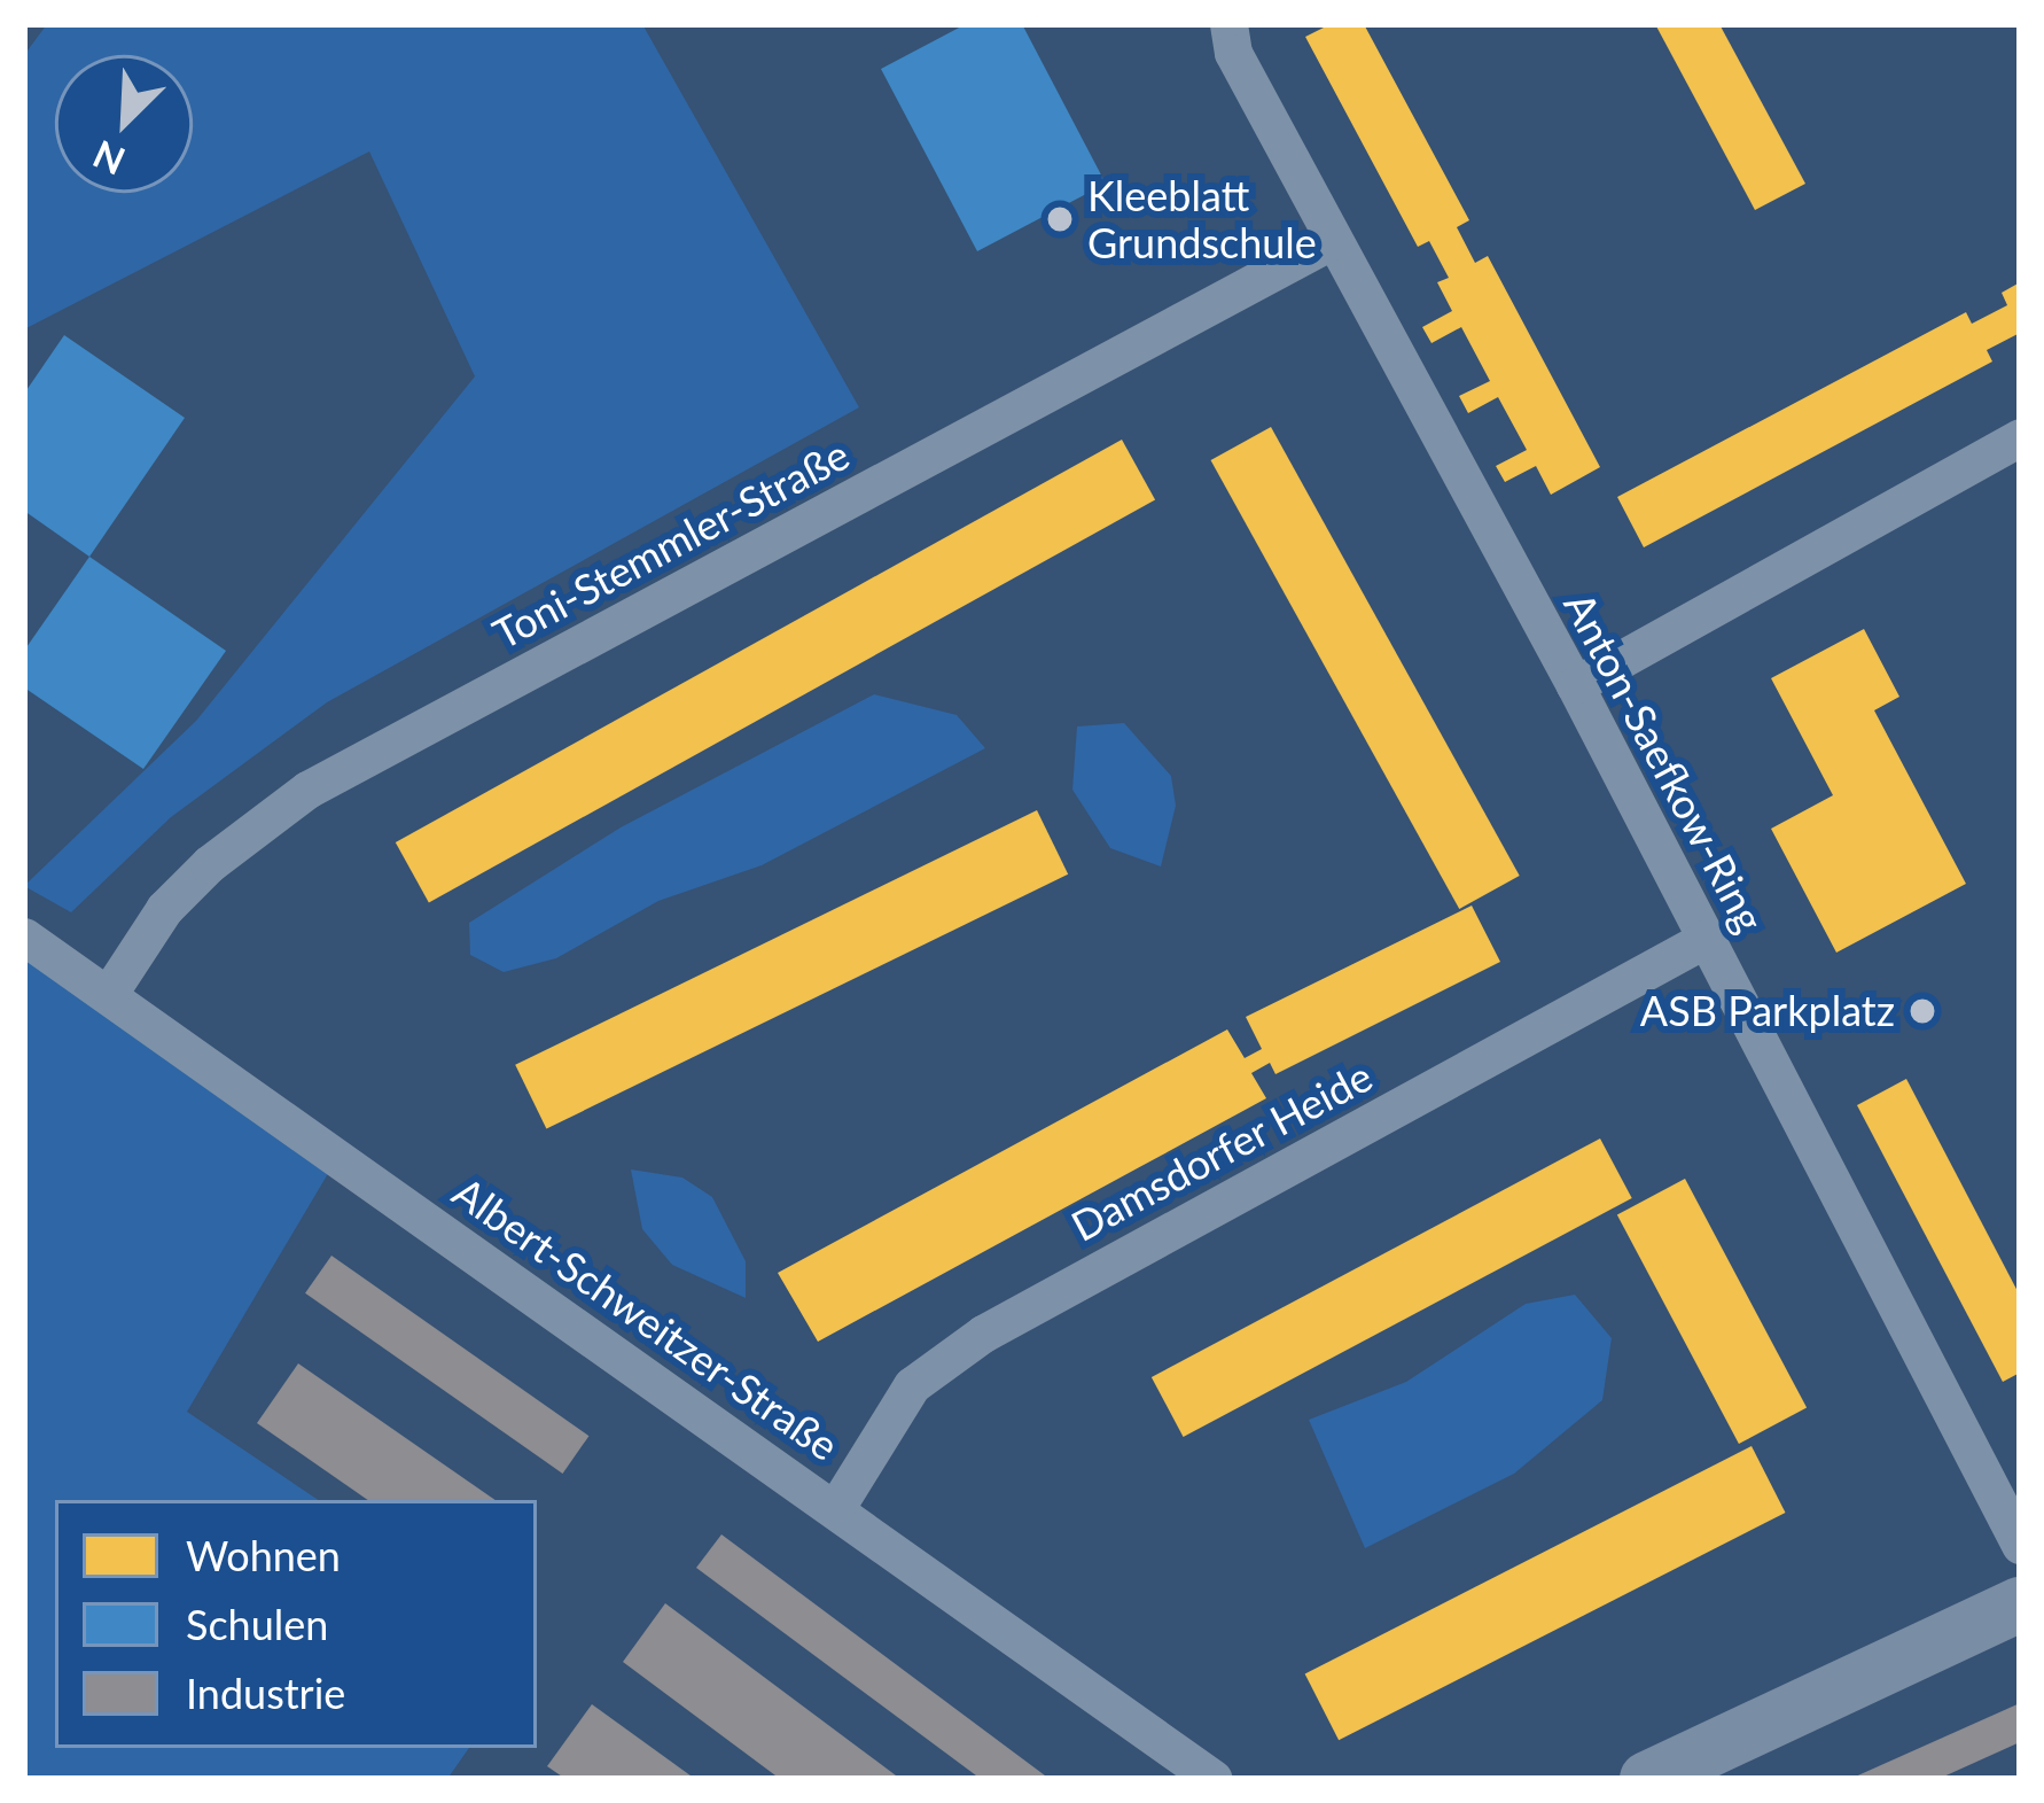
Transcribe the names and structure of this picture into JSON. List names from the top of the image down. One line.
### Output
{"streets":{"street":["Toni-Stemmler-Straße","Anton-Saefkow-Ring","Damsdorfer Heide","Albert-Schweitzer-Straße"]},"crossings":[["Toni-Stemmler-Straße","Anton-Saefkow-Ring"],["Toni-Stemmler-Straße","Albert-Schweitzer-Straße"],["Anton-Saefkow-Ring","Damsdorfer Heide"],["Damsdorfer Heide","Albert-Schweitzer-Straße"]],"places":["Kleeblatt Grundschule","ASB Parkplatz"],"legend":["Wohnen","Schulen","Industrie"],"north":"bottom left"}
